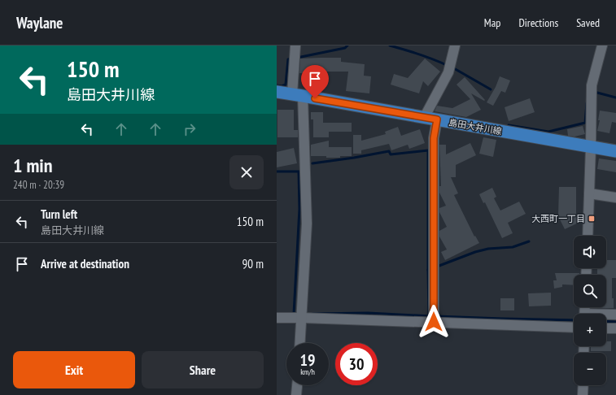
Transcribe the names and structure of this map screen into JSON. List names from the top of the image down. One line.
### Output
{"streets":{"main road":["島田大井川線"]},"places":{"transit":["大西町一丁目"]},"page":{"header":"Waylane","nav":["Map","Directions","Saved"],"turn":["150 m","島田大井川線"],"heading":["1 min","240 m · 20:39"],"list":[{"name":"Turn left","note":"島田大井川線","value":"150 m"},{"name":"Arrive at destination","value":"90 m"}],"map_buttons":["+","−"],"speed":"19 km/h","limit":"30","buttons":["Exit","Share"]}}
